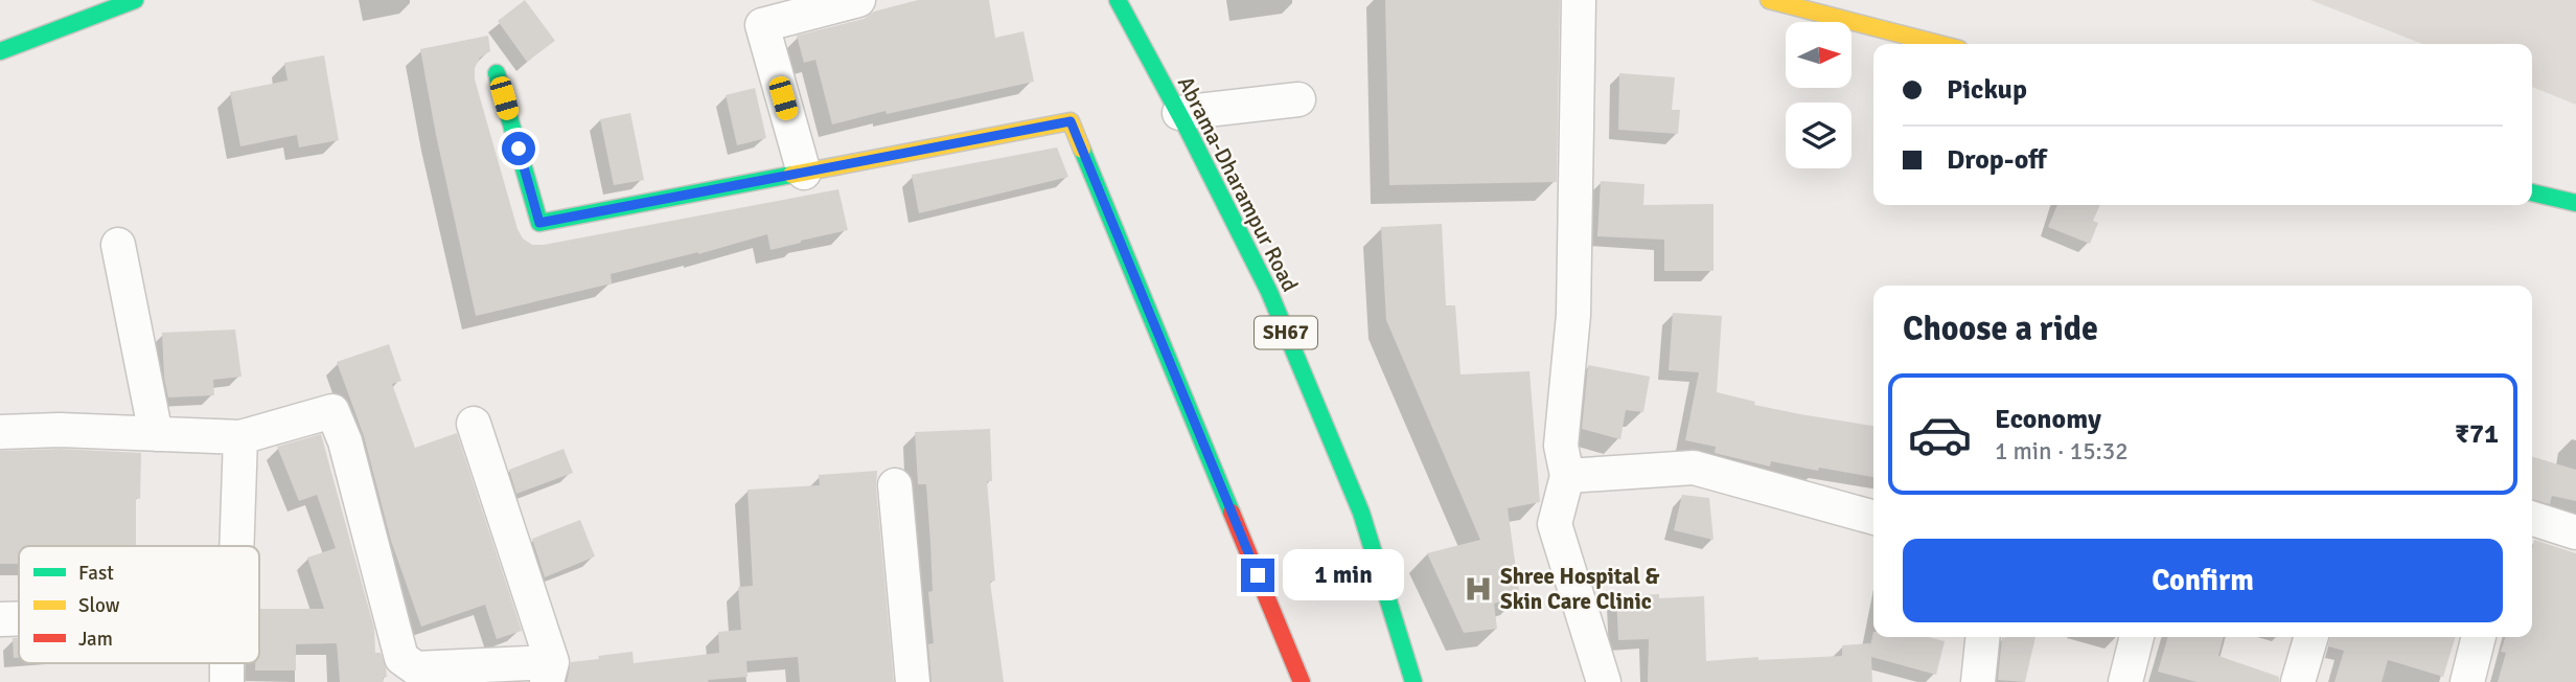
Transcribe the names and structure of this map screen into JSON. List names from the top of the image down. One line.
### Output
{"streets":{"street":["Abrama-Dharampur Road","SH67"]},"places":{"hospital":["Shree Hospital & Skin Care Clinic"]},"legend":["Fast","Slow","Jam"],"north":"right","page":{"banner":["Pickup","Drop-off"],"heading":"Choose a ride","list":[{"name":"Economy","note":"1 min · 15:32","value":"₹71"}],"buttons":"Confirm","bubble":"1 min"}}
